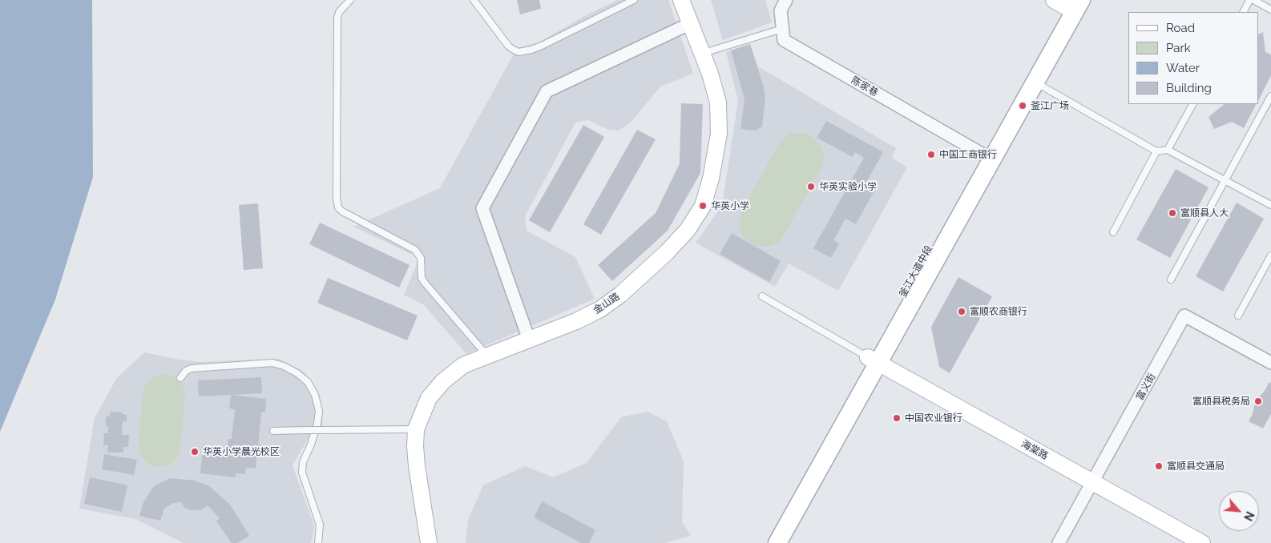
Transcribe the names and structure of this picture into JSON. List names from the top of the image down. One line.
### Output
{"streets":{"main road":["釜江大道中段"],"street":["陈家巷","金山路","富义街","海棠路"]},"crossings":[["陈家巷","釜江大道中段"],["釜江大道中段","海棠路"],["富义街","海棠路"]],"places":["釜江广场","中国工商银行","华英实验小学","华英小学","富顺县人大","富顺农商银行","富顺县税务局","中国农业银行","华英小学晨光校区","富顺县交通局"],"legend":["Road","Park","Water","Building"],"north":"bottom right"}
